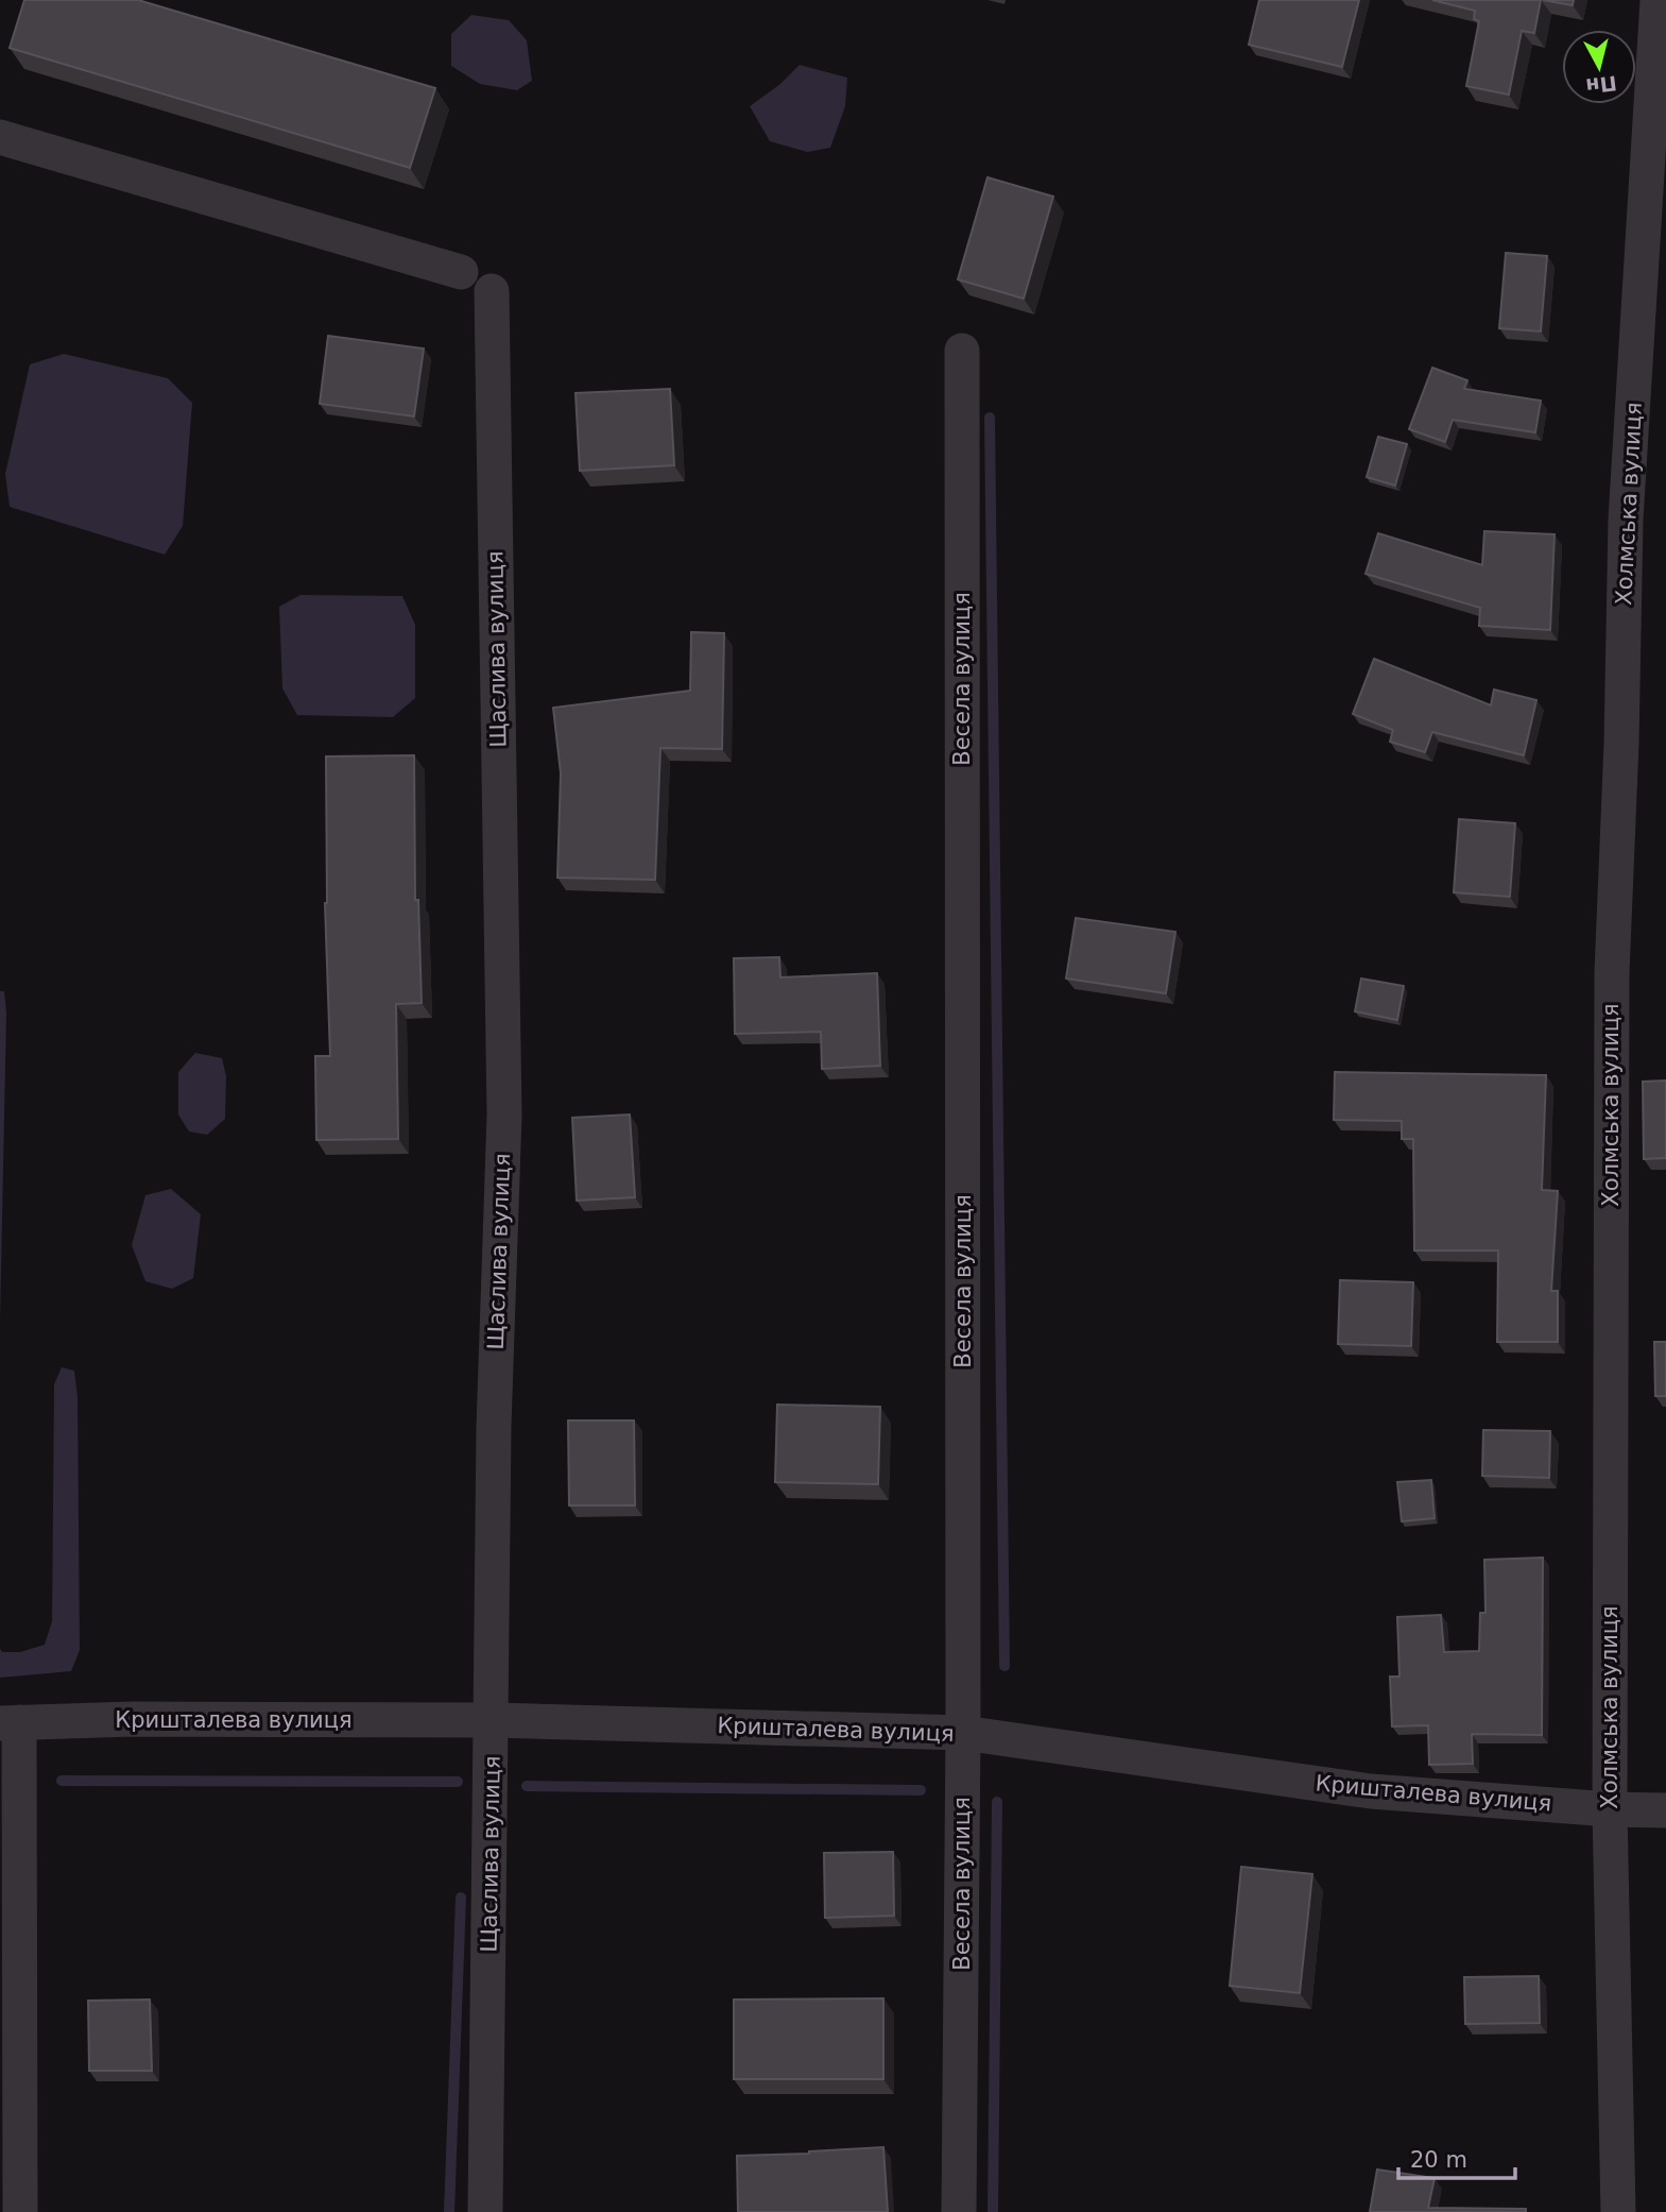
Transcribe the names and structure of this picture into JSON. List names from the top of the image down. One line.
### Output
{"streets":{"street":["Холмська вулиця","Щаслива вулиця","Весела вулиця","Кришталева вулиця"]},"crossings":[["Холмська вулиця","Кришталева вулиця"],["Щаслива вулиця","Кришталева вулиця"],["Весела вулиця","Кришталева вулиця"]],"scale_bar":"20 m","north":"bottom"}
